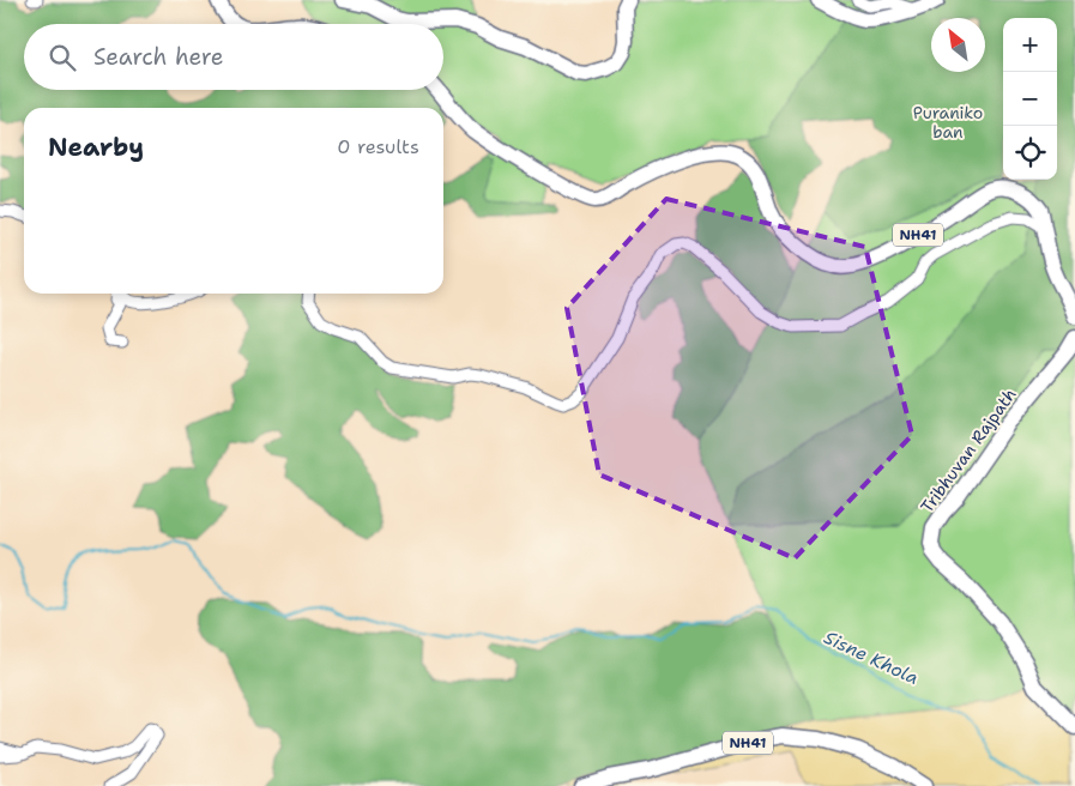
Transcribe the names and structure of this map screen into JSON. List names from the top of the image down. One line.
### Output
{"streets":{"highway":["NH41","Tribhuvan Rajpath"]},"water":["Sisne Khola"],"parks":["Puraniko ban"],"north":"top left","page":{"map_buttons":["+","−"],"search":"Search here","heading":["Nearby","0 results"]}}
